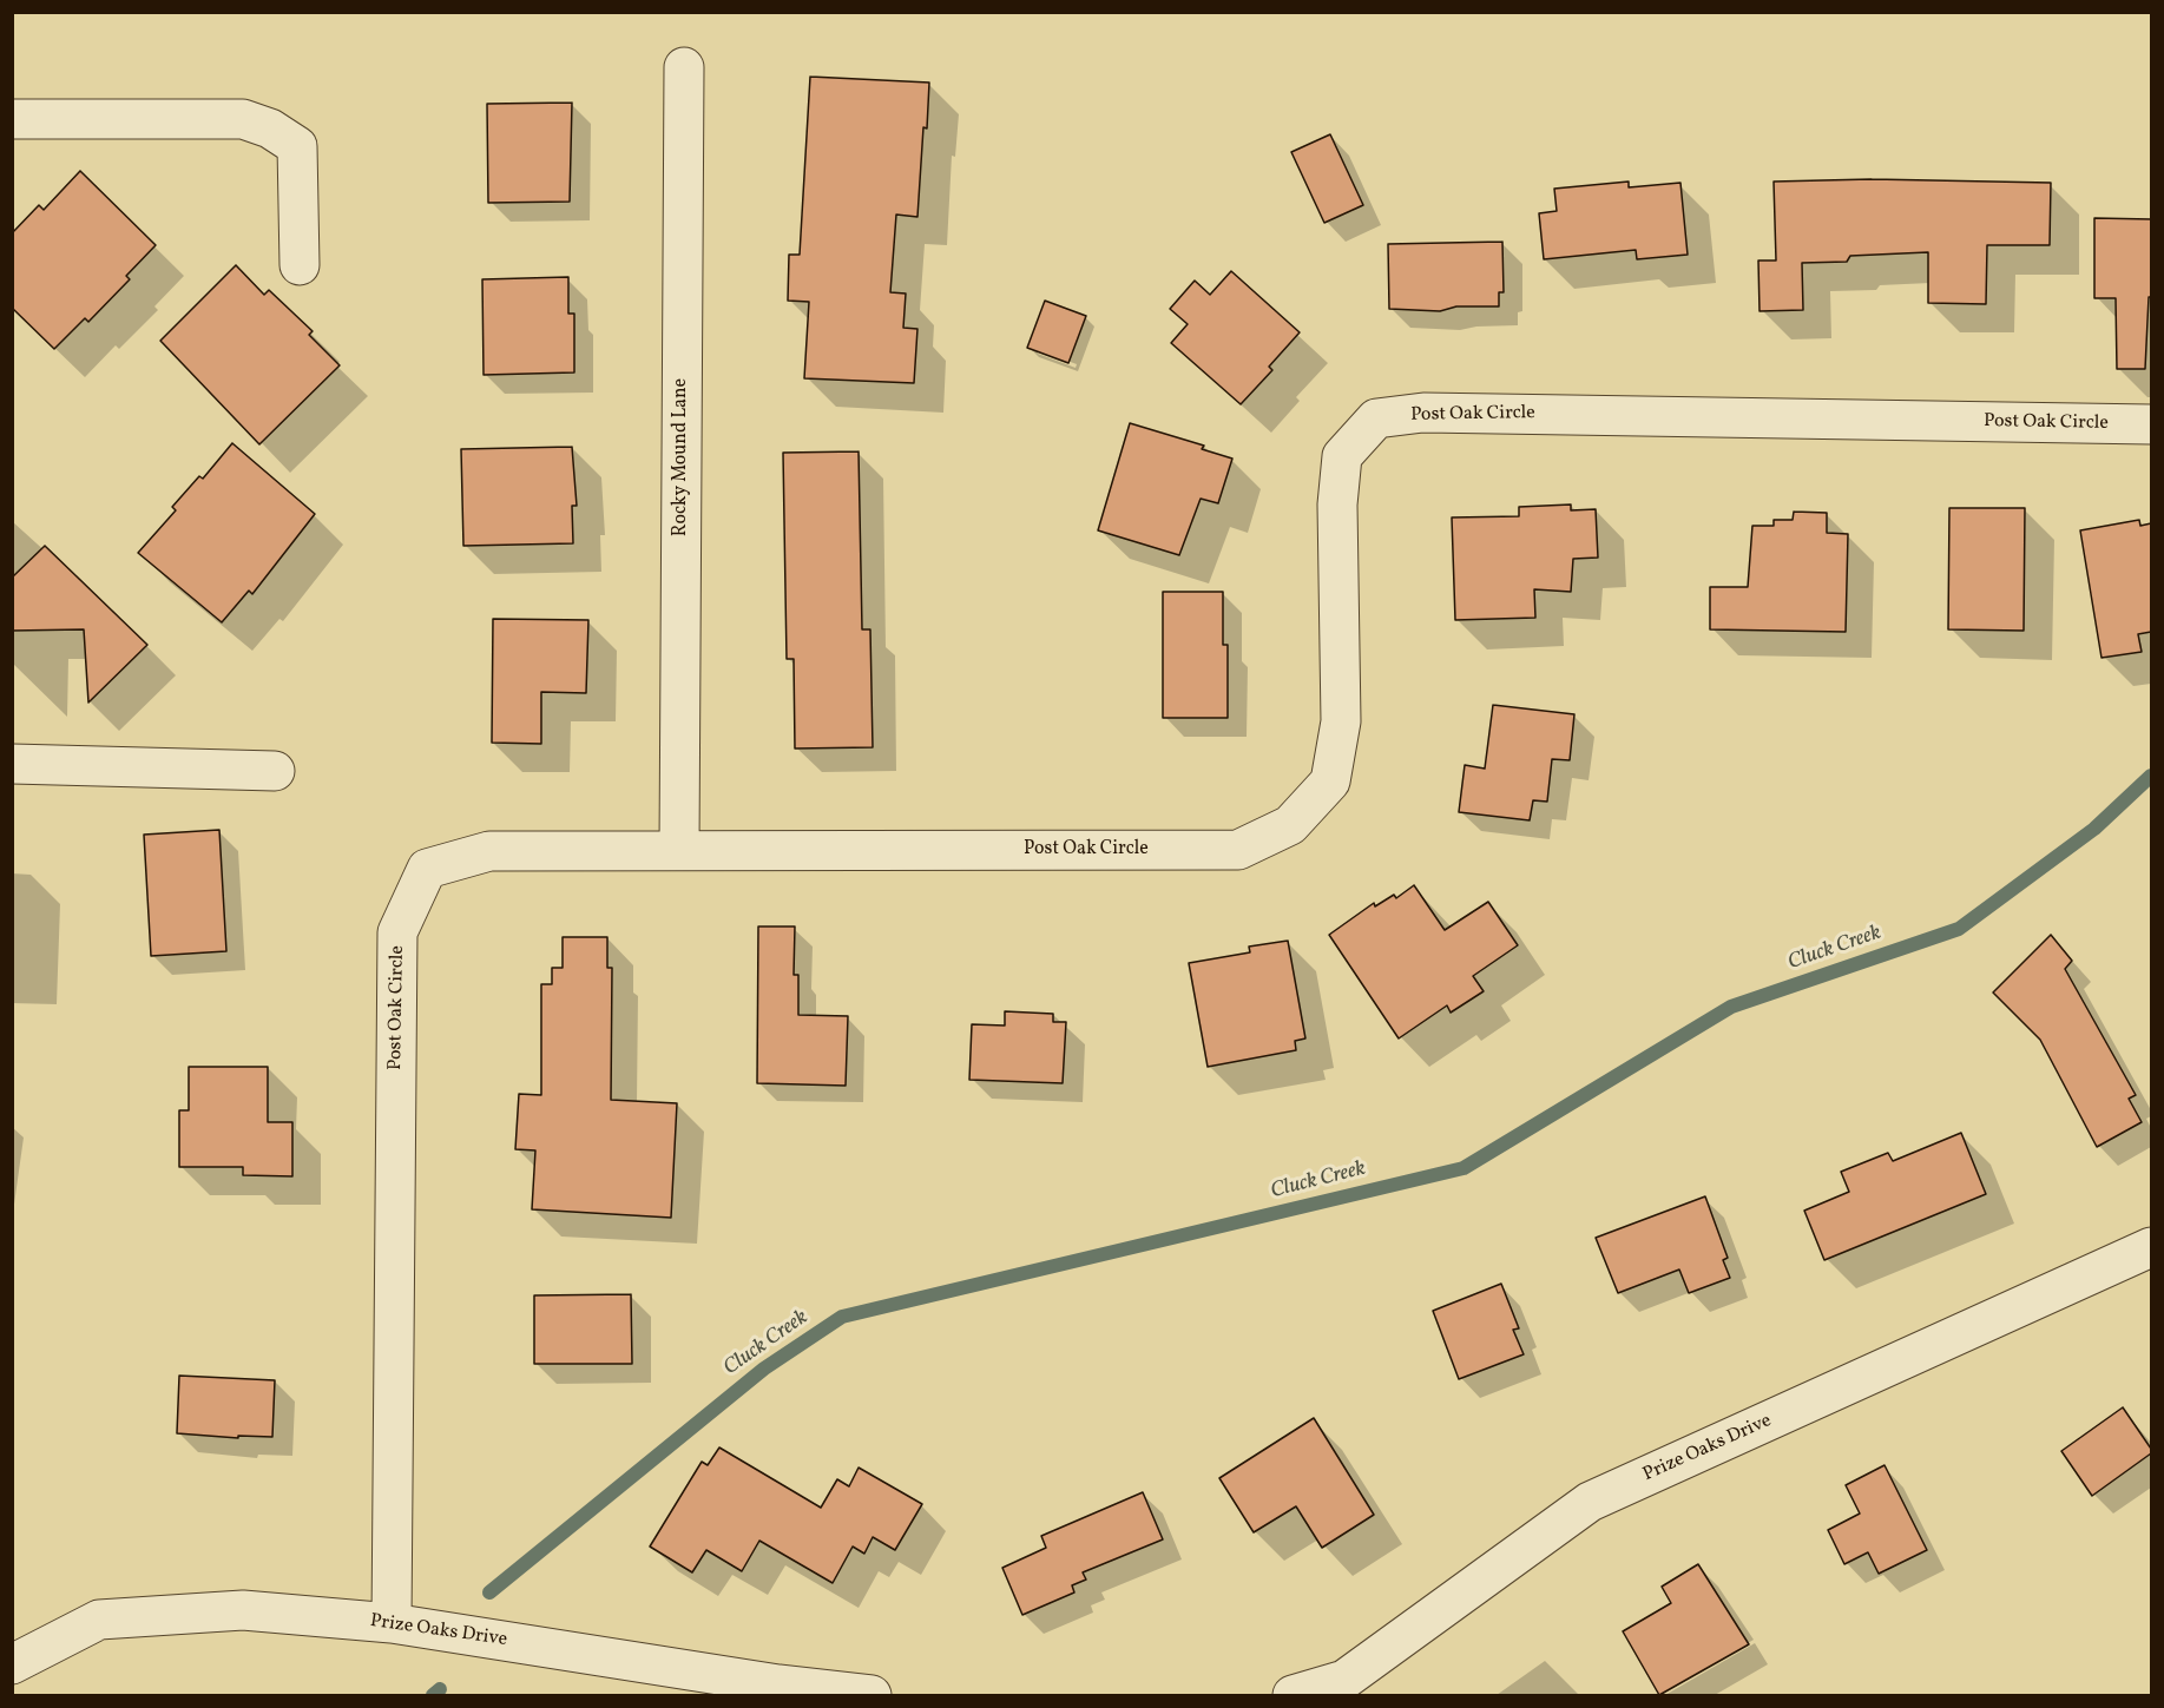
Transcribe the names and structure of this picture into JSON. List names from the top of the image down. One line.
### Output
{"streets":{"street":["Post Oak Circle","Rocky Mound Lane","Prize Oaks Drive"]},"crossings":[["Post Oak Circle","Rocky Mound Lane"],["Post Oak Circle","Prize Oaks Drive"]],"water":["Cluck Creek"]}
